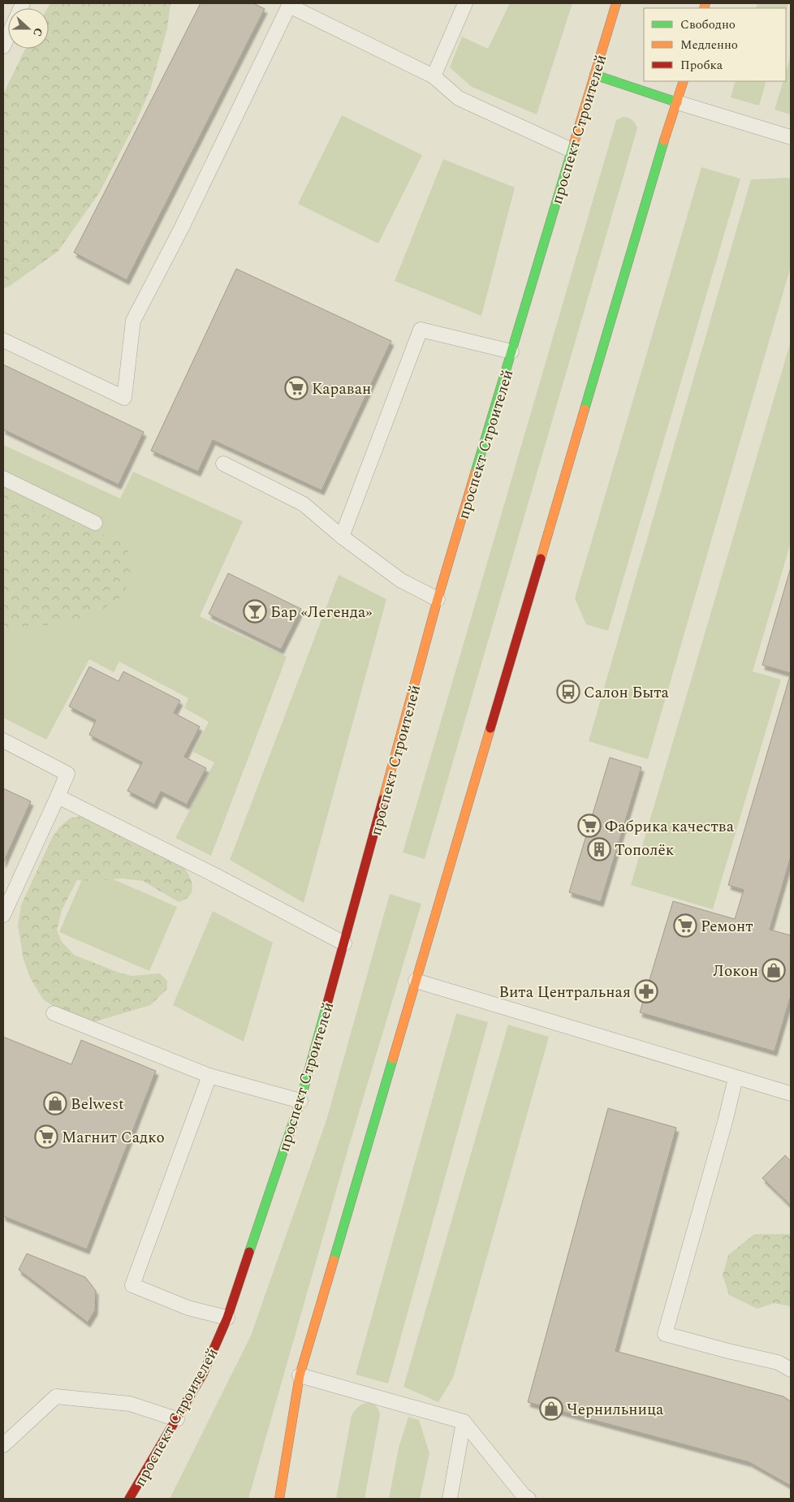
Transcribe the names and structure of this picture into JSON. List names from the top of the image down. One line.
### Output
{"streets":{"main road":["проспект Строителей"]},"places":{"supermarket":["Караван","Фабрика качества","Ремонт","Магнит Садко"],"bar":["Бар «Легенда»"],"bus stop":["Салон Быта"],"building":["Тополёк"],"shop":["Локон","Belwest","Чернильница"],"pharmacy":["Вита Центральная"]},"legend":["Свободно","Медленно","Пробка"],"north":"right"}
